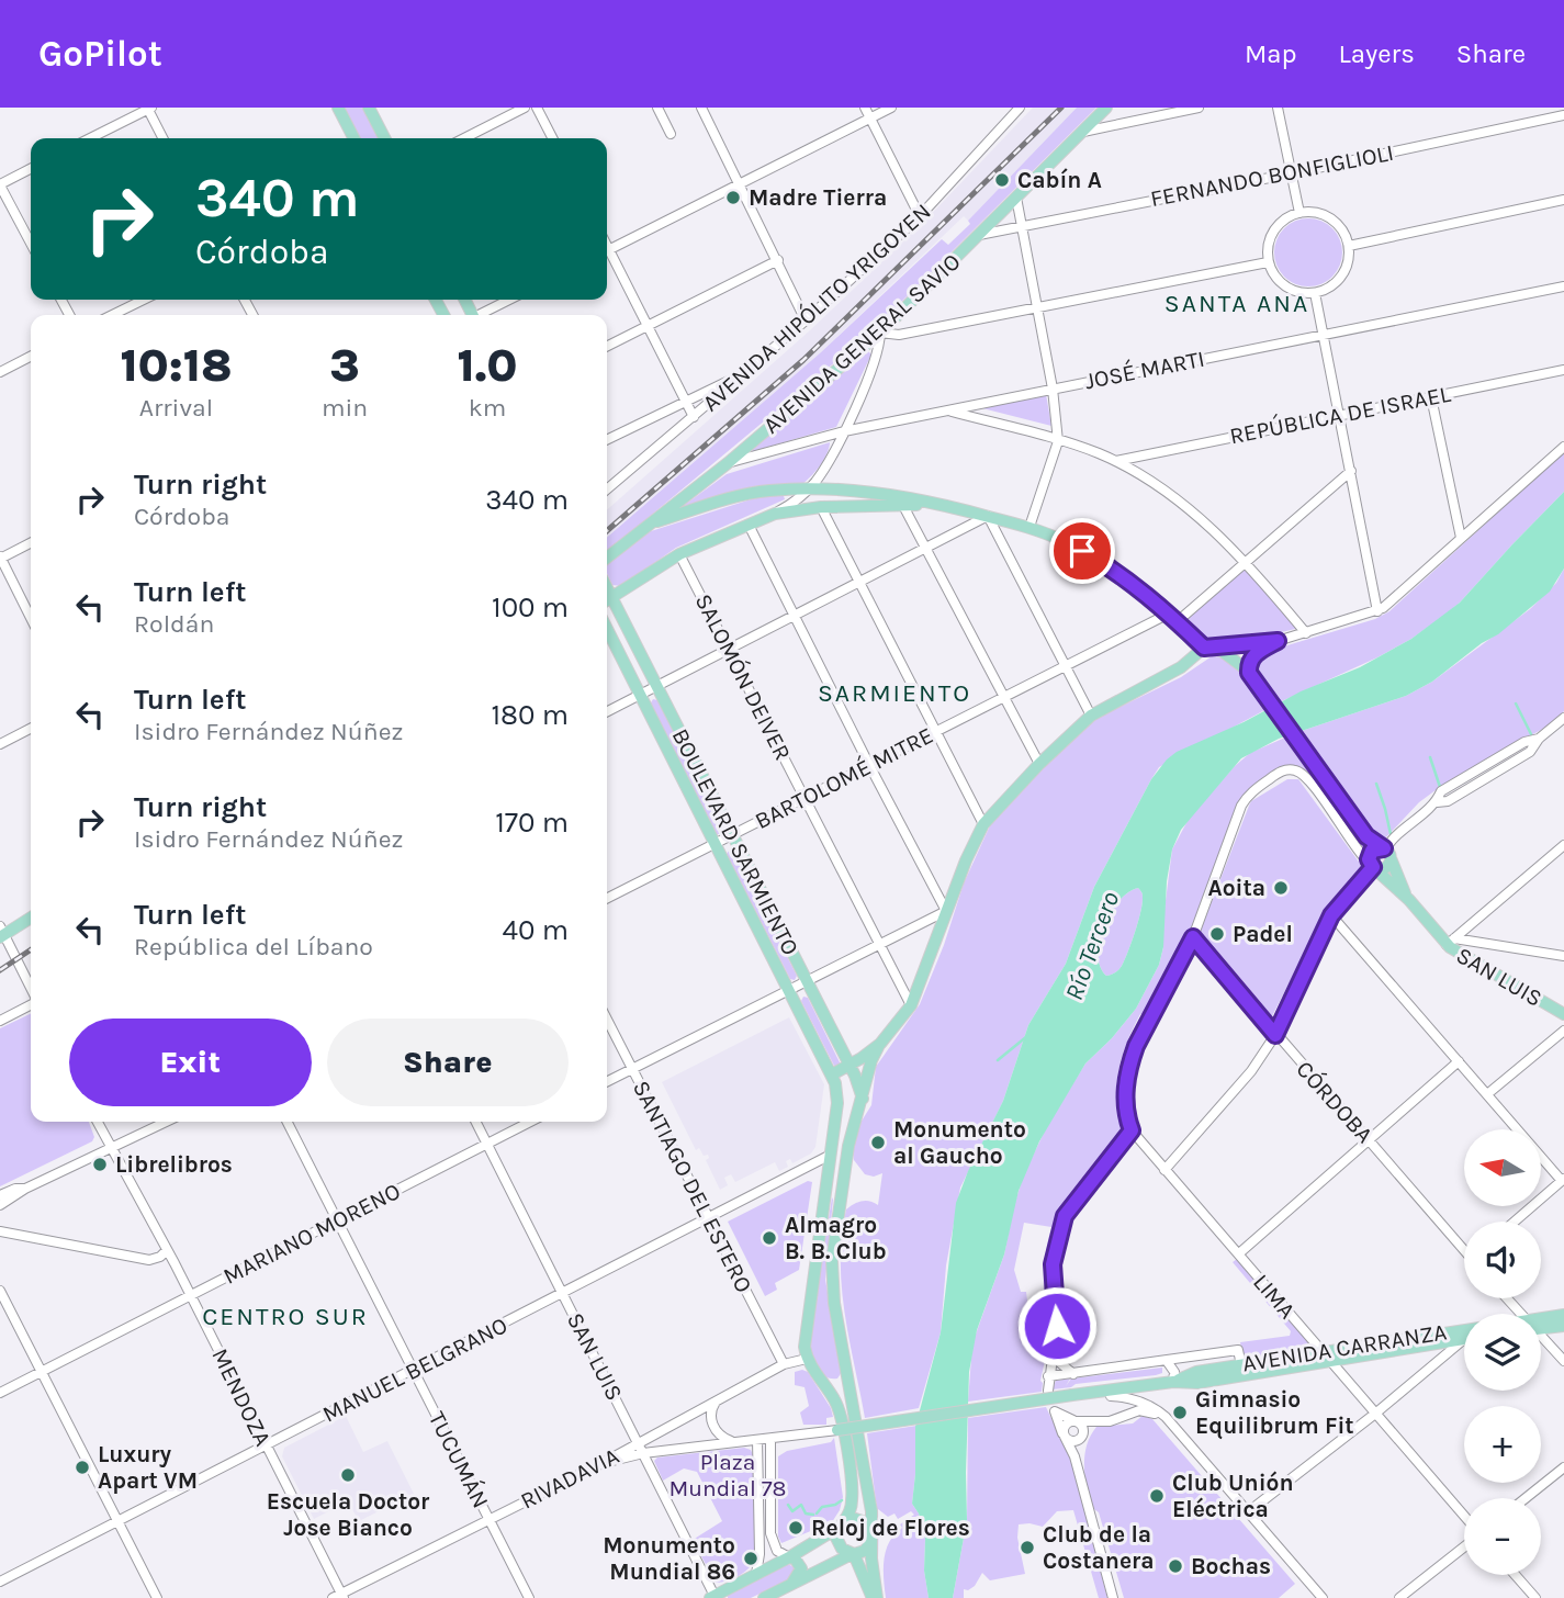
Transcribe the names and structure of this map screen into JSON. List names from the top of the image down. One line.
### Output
{"streets":{"main road":["AVENIDA GENERAL SAVIO","BOULEVARD SARMIENTO","SAN LUIS","AVENIDA CARRANZA"],"street":["FERNANDO BONFIGLIOLI","AVENIDA HIPÓLITO YRIGOYEN","JOSÉ MARTI","REPÚBLICA DE ISRAEL","SALOMÓN DEIVER","BARTOLOMÉ MITRE","CÓRDOBA","SANTIAGO DEL ESTERO","MARIANO MORENO","LIMA","MANUEL BELGRANO","MENDOZA","TUCUMÁN","RIVADAVIA"]},"crossings":[["FERNANDO BONFIGLIOLI","AVENIDA GENERAL SAVIO"],["AVENIDA GENERAL SAVIO","JOSÉ MARTI"],["SALOMÓN DEIVER","BARTOLOMÉ MITRE"],["BARTOLOMÉ MITRE","BOULEVARD SARMIENTO"],["SAN LUIS","MARIANO MORENO"],["SAN LUIS","MANUEL BELGRANO"],["SAN LUIS","RIVADAVIA"],["SANTIAGO DEL ESTERO","MANUEL BELGRANO"],["SANTIAGO DEL ESTERO","RIVADAVIA"],["MARIANO MORENO","MENDOZA"],["MARIANO MORENO","TUCUMÁN"],["LIMA","AVENIDA CARRANZA"],["MANUEL BELGRANO","MENDOZA"],["MANUEL BELGRANO","TUCUMÁN"],["MENDOZA","RIVADAVIA"],["TUCUMÁN","RIVADAVIA"]],"districts":["SANTA ANA","SARMIENTO","CENTRO SUR"],"water":["Río Tercero"],"parks":["Plaza Mundial 78"],"places":["Cabín A","Madre Tierra","Aoita","Padel","Monumento al Gaucho","Librelibros","Almagro B. B. Club","Gimnasio Equilibrum Fit","Luxury Apart VM","Escuela Doctor Jose Bianco","Club Unión Eléctrica","Reloj de Flores","Club de la Costanera","Monumento Mundial 86","Bochas"],"north":"left","page":{"header":"GoPilot","nav":["Map","Layers","Share"],"turn":["340 m","Córdoba"],"eta":["10:18","Arrival","3","min","1.0","km"],"list":[{"name":"Turn right","note":"Córdoba","value":"340 m"},{"name":"Turn left","note":"Roldán","value":"100 m"},{"name":"Turn left","note":"Isidro Fernández Núñez","value":"180 m"},{"name":"Turn right","note":"Isidro Fernández Núñez","value":"170 m"},{"name":"Turn left","note":"República del Líbano","value":"40 m"}],"buttons":["Exit","Share"],"map_buttons":["+","−"]}}
